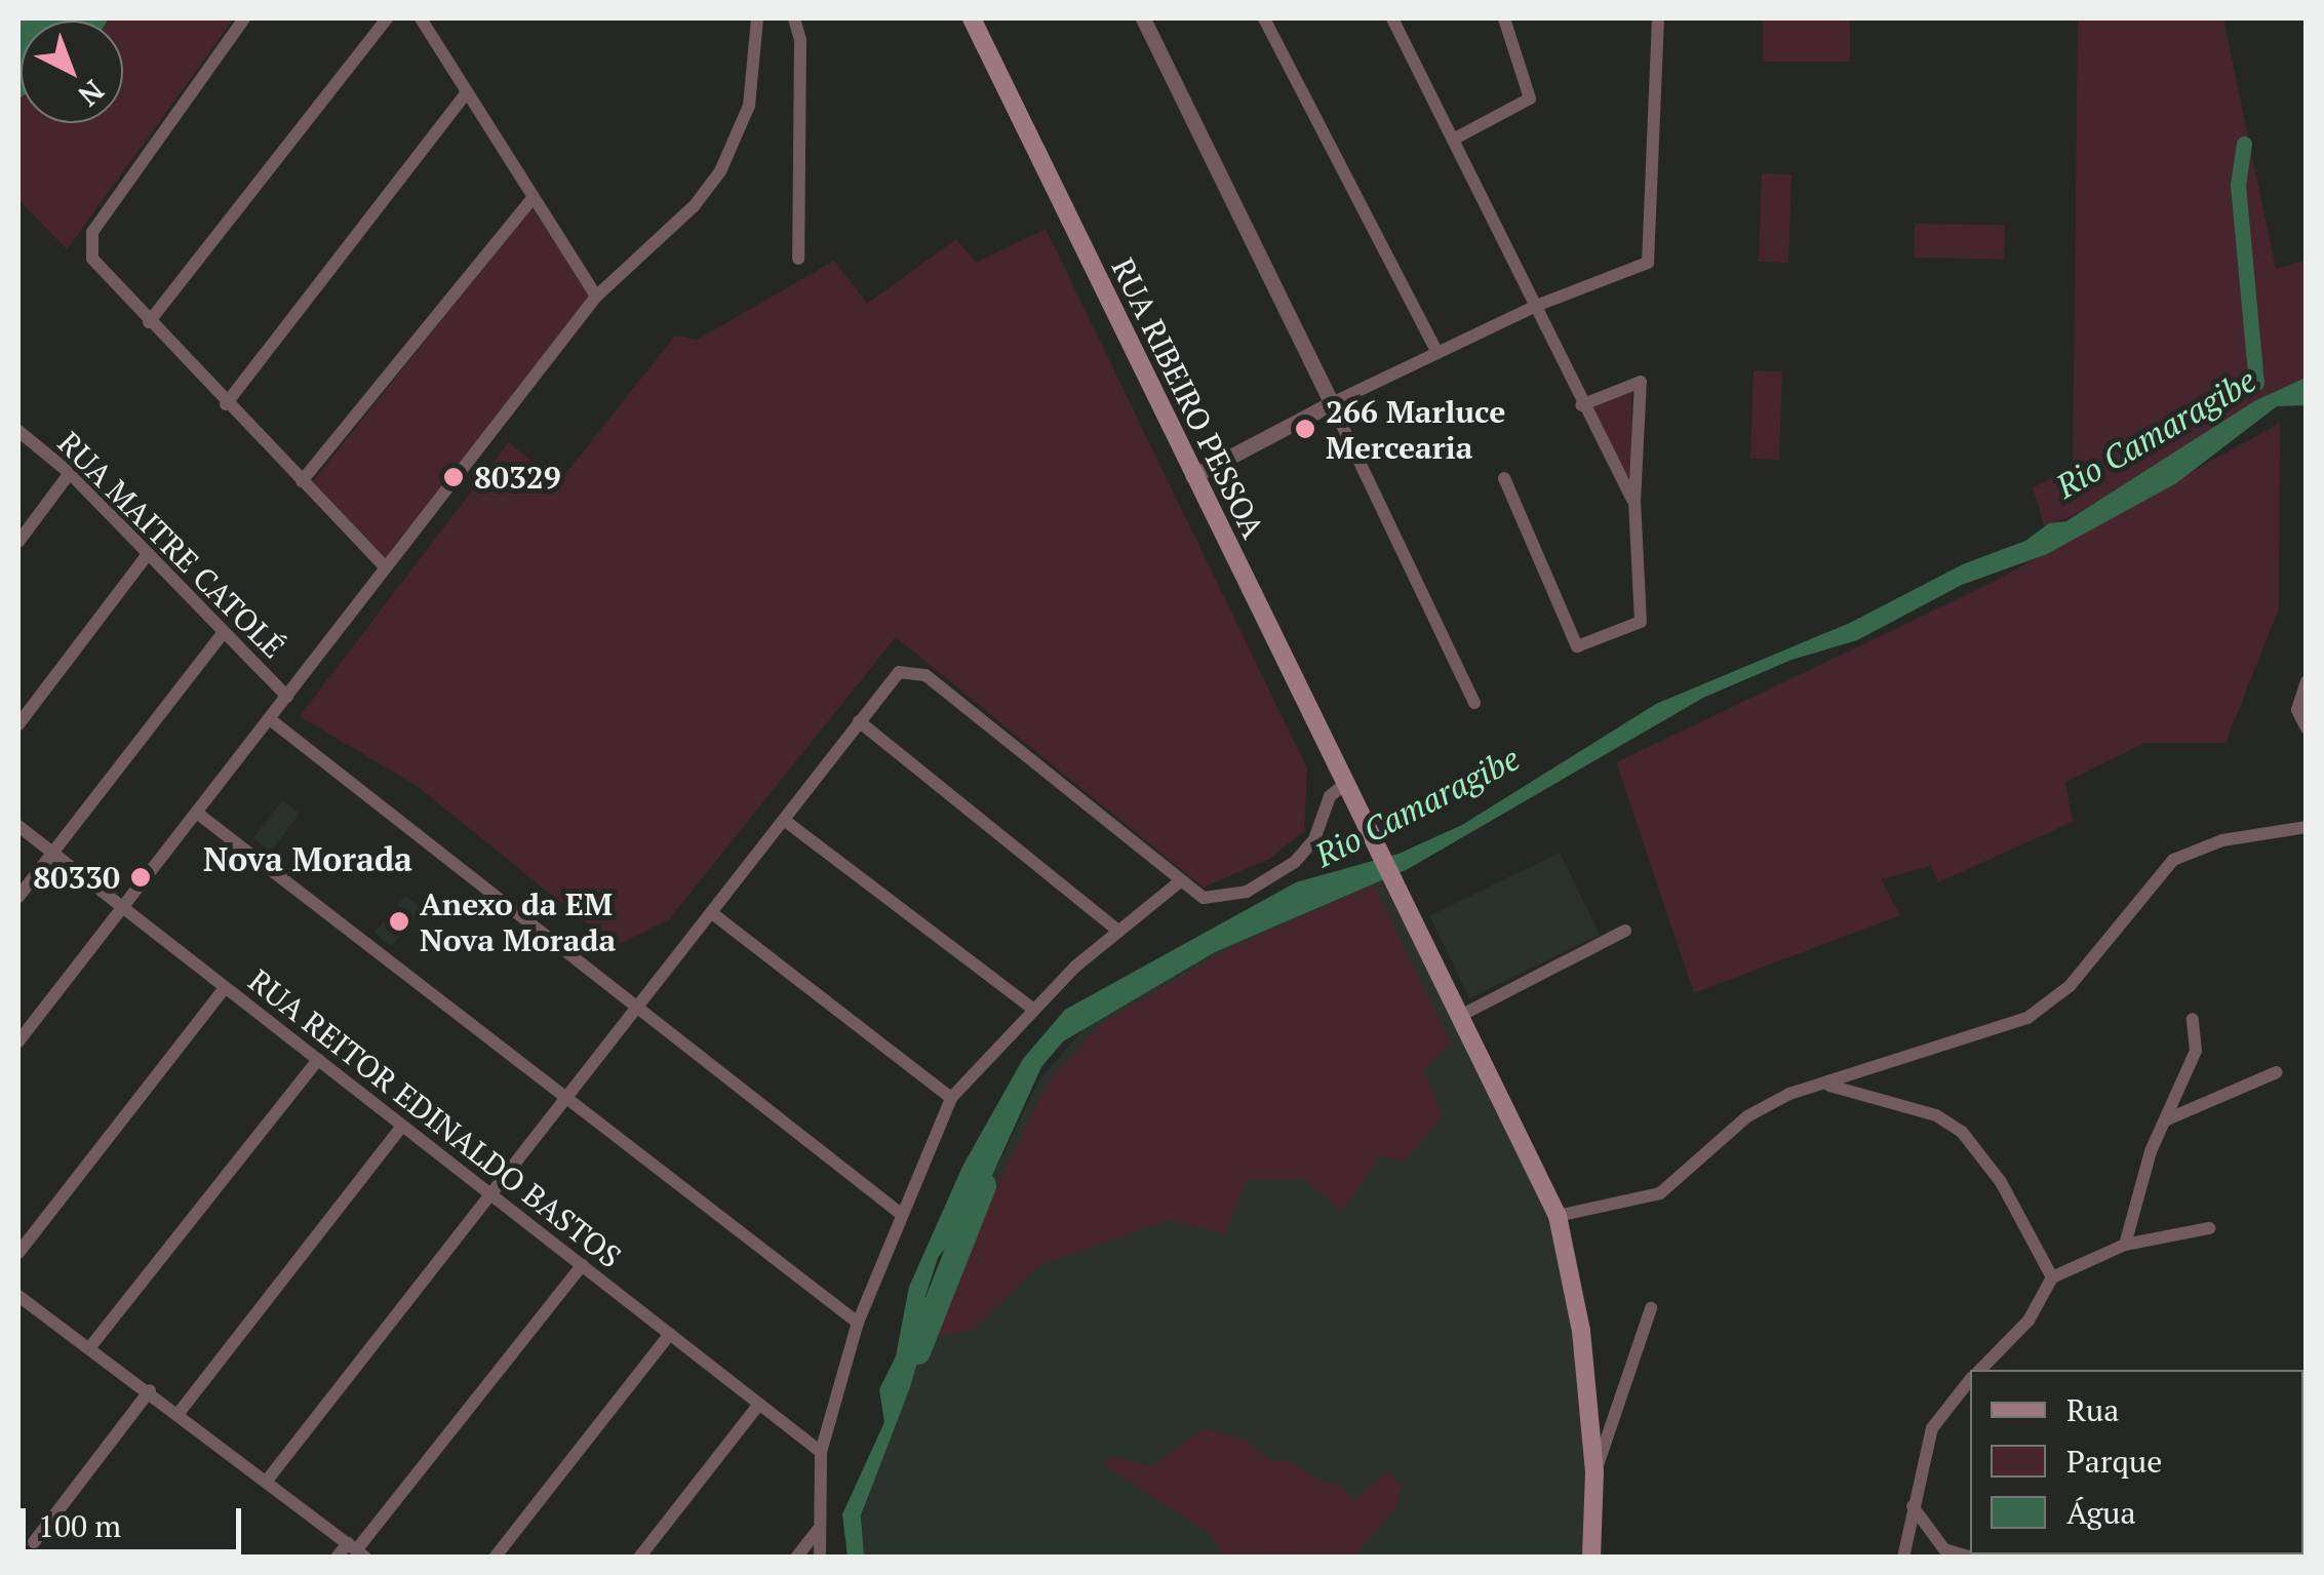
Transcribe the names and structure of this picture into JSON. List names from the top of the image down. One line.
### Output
{"streets":{"main road":["RUA RIBEIRO PESSOA"],"street":["RUA MAITRE CATOLÉ","RUA REITOR EDINALDO BASTOS"]},"districts":["Nova Morada"],"water":["Rio Camaragibe"],"places":["266 Marluce Mercearia","80329","80330","Anexo da EM Nova Morada"],"legend":["Rua","Parque","Água"],"scale_bar":"100 m","north":"bottom right"}
